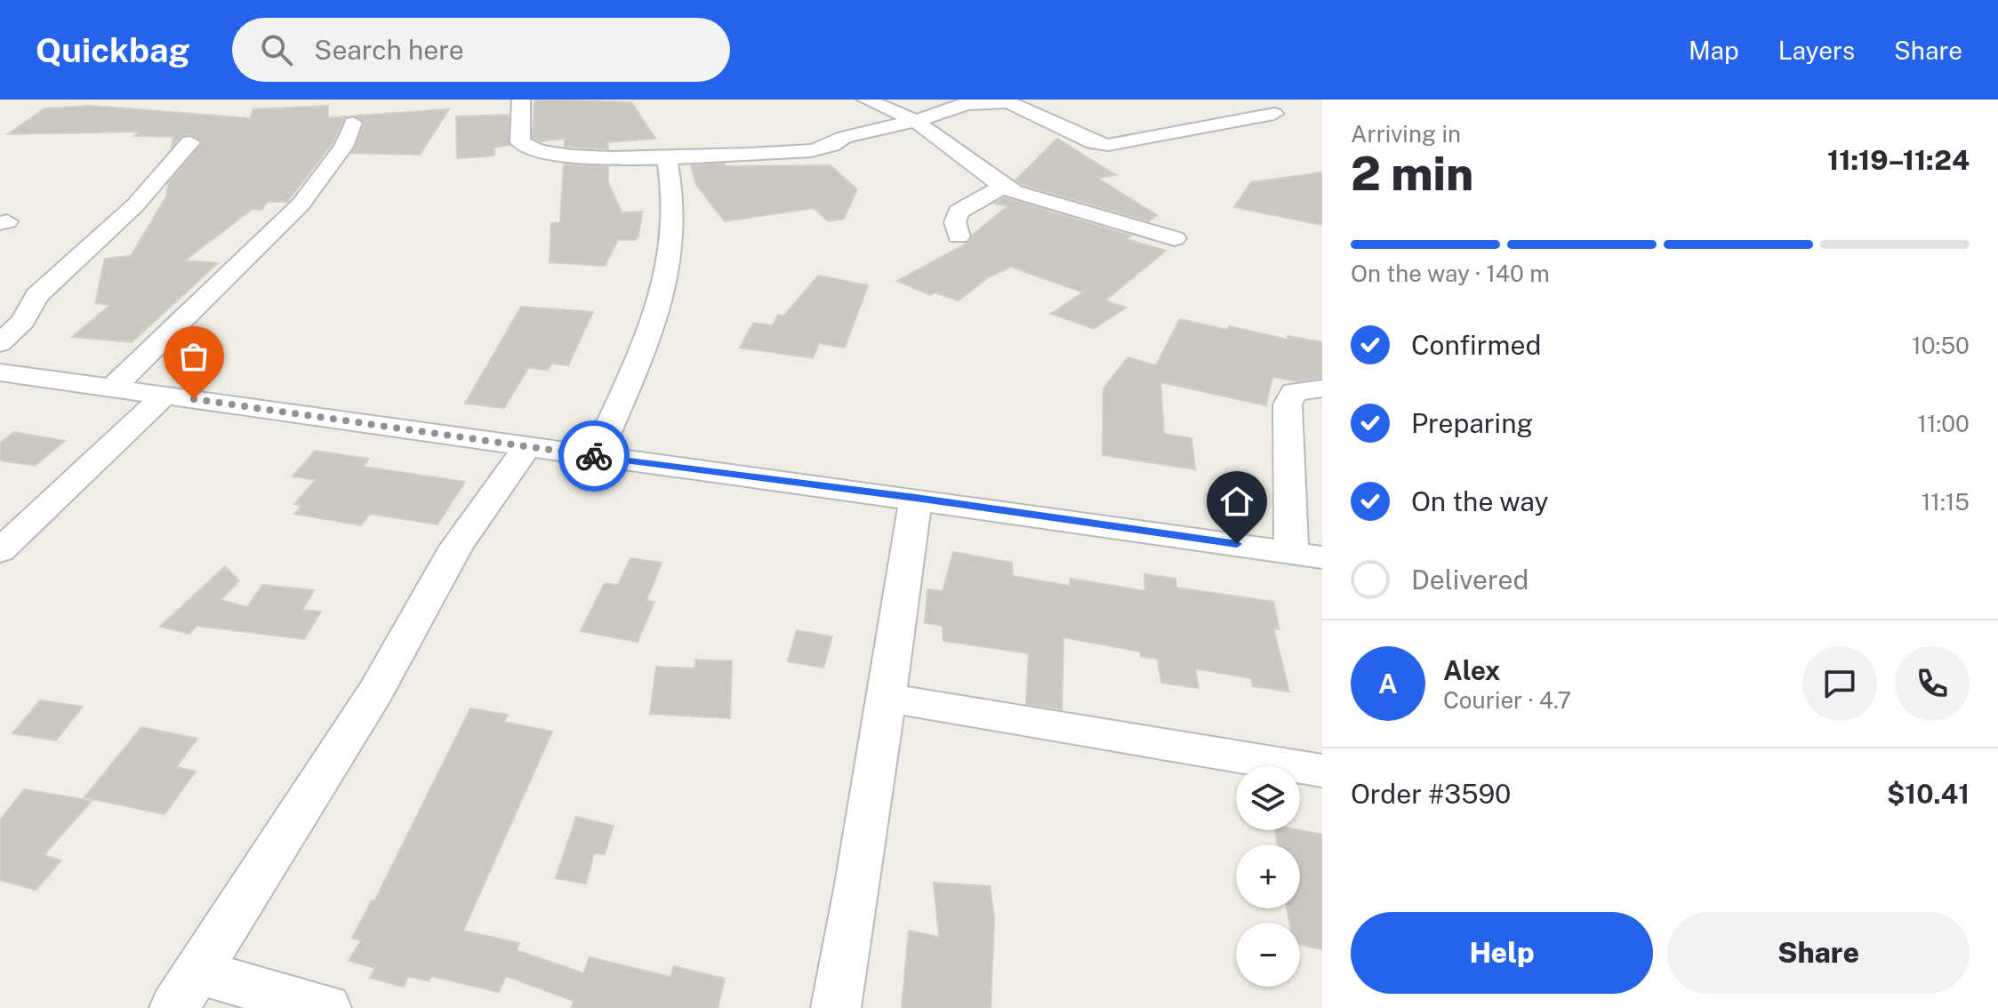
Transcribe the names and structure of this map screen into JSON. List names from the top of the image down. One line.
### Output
{"page":{"header":"Quickbag","search":"Search here","nav":["Map","Layers","Share"],"heading":["2 min","Arriving in","11:19–11:24"],"panel":["Alex","Courier · 4.7","Order #3590","$10.41"],"bar":"On the way · 140 m","list":[["Confirmed","10:50"],["Preparing","11:00"],["On the way","11:15"],"Delivered"],"round":"A","map_buttons":["+","−"],"buttons":["Help","Share"]}}
